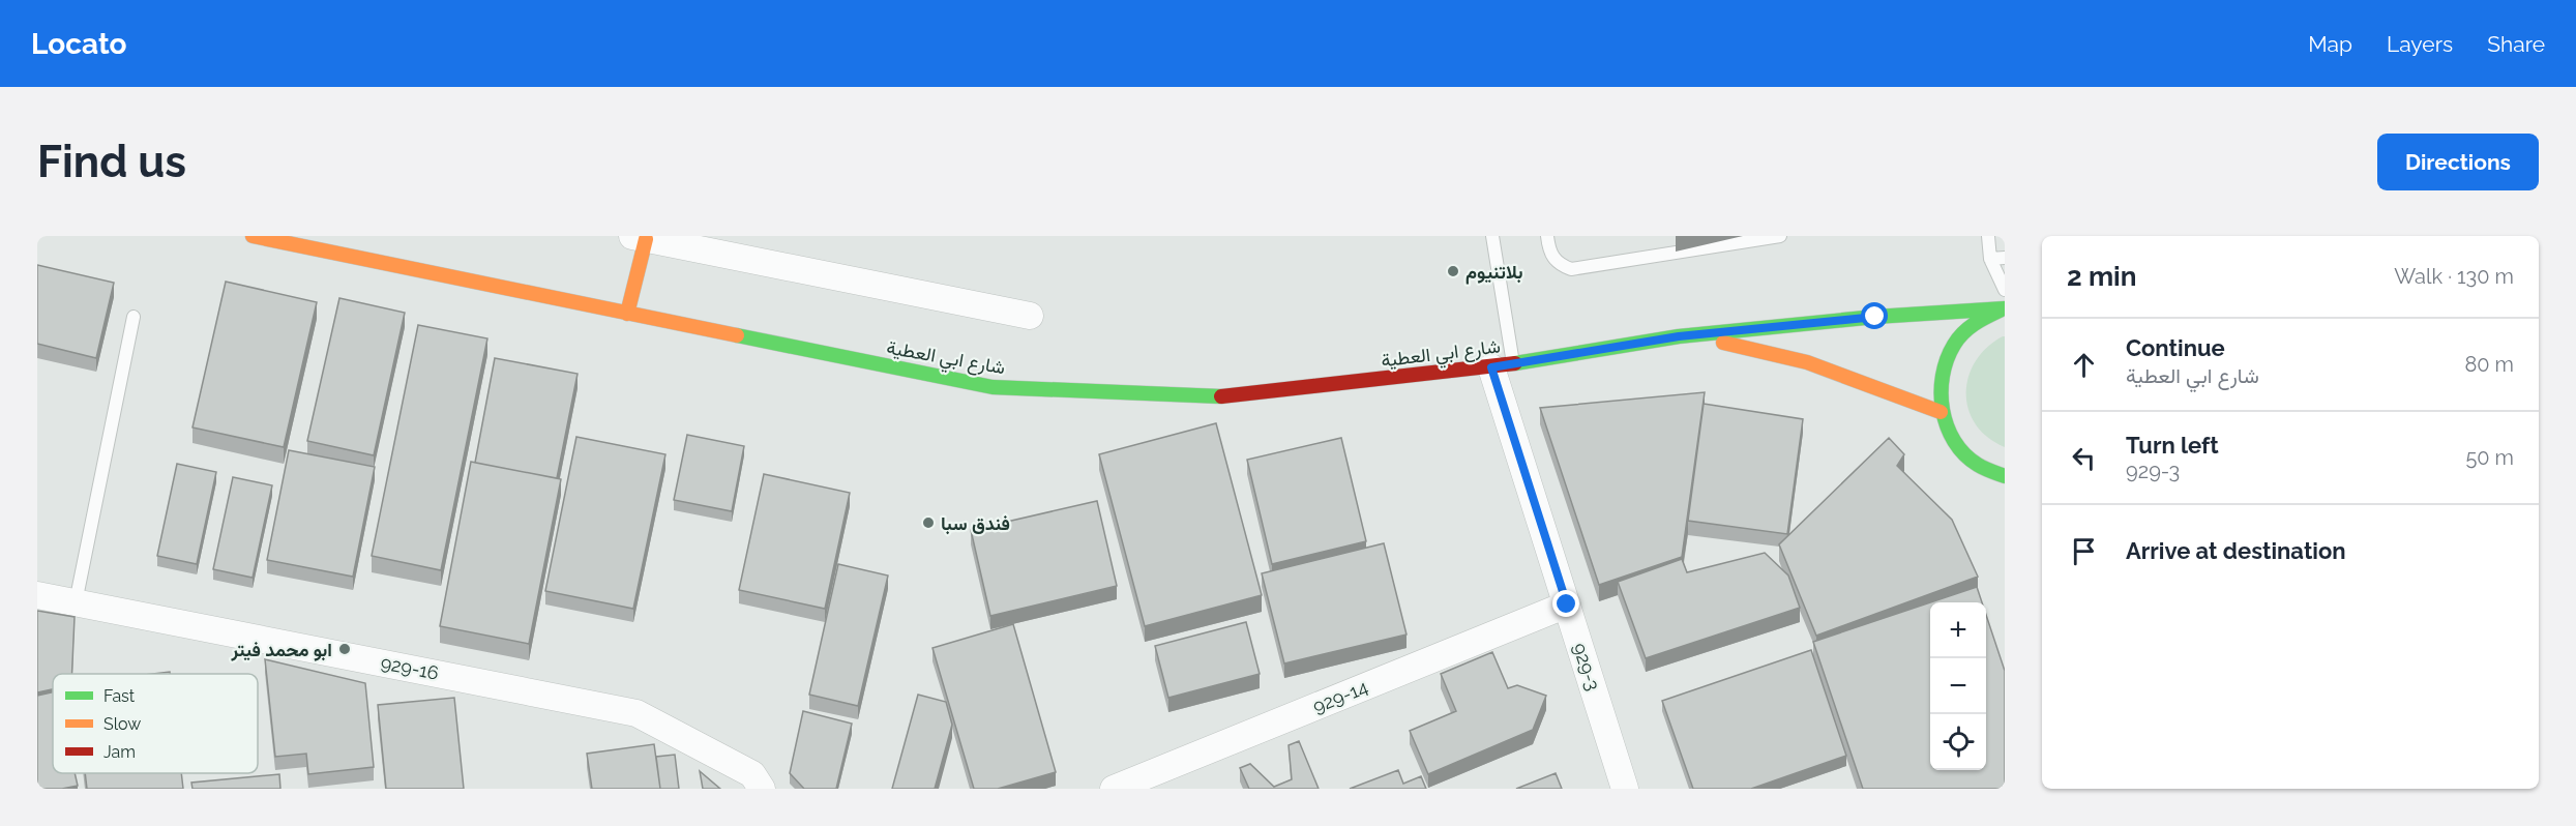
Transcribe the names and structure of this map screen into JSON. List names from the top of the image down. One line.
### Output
{"streets":{"street":["شارع ابي العطية","929-3","929-16","929-14"]},"crossings":[["شارع ابي العطية","929-3"],["929-3","929-14"]],"places":["بلاتنيوم","فندق سبا","ابو محمد فيتر"],"legend":["Fast","Slow","Jam"],"page":{"header":"Locato","nav":["Map","Layers","Share"],"buttons":"Directions","title":"Find us","heading":["2 min","Walk · 130 m"],"list":[["Continue","شارع ابي العطية","80 m"],["Turn left","929-3","50 m"],"Arrive at destination"],"map_buttons":["+","−"]}}
